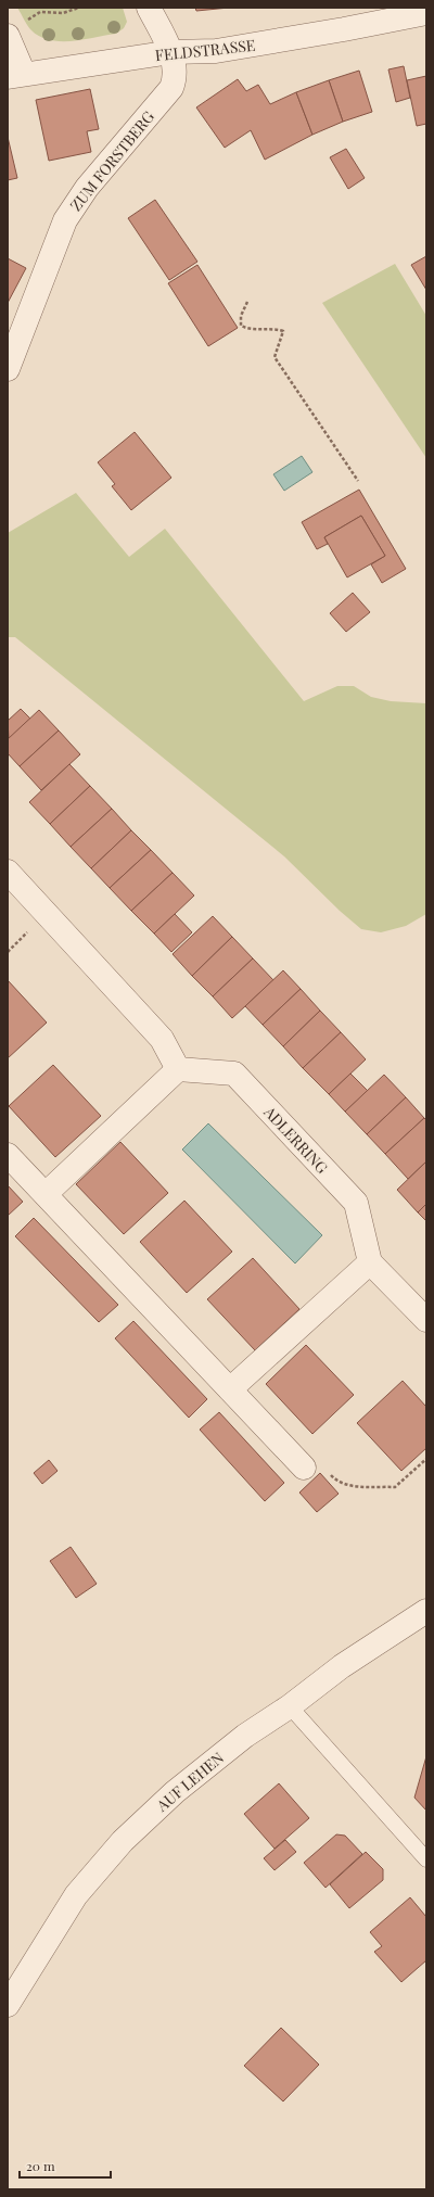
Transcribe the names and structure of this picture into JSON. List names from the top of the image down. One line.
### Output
{"streets":{"street":["FELDSTRASSE","ZUM FORSTBERG","ADLERRING","AUF LEHEN"]},"crossings":[["FELDSTRASSE","ZUM FORSTBERG"]],"scale_bar":"20 m"}
